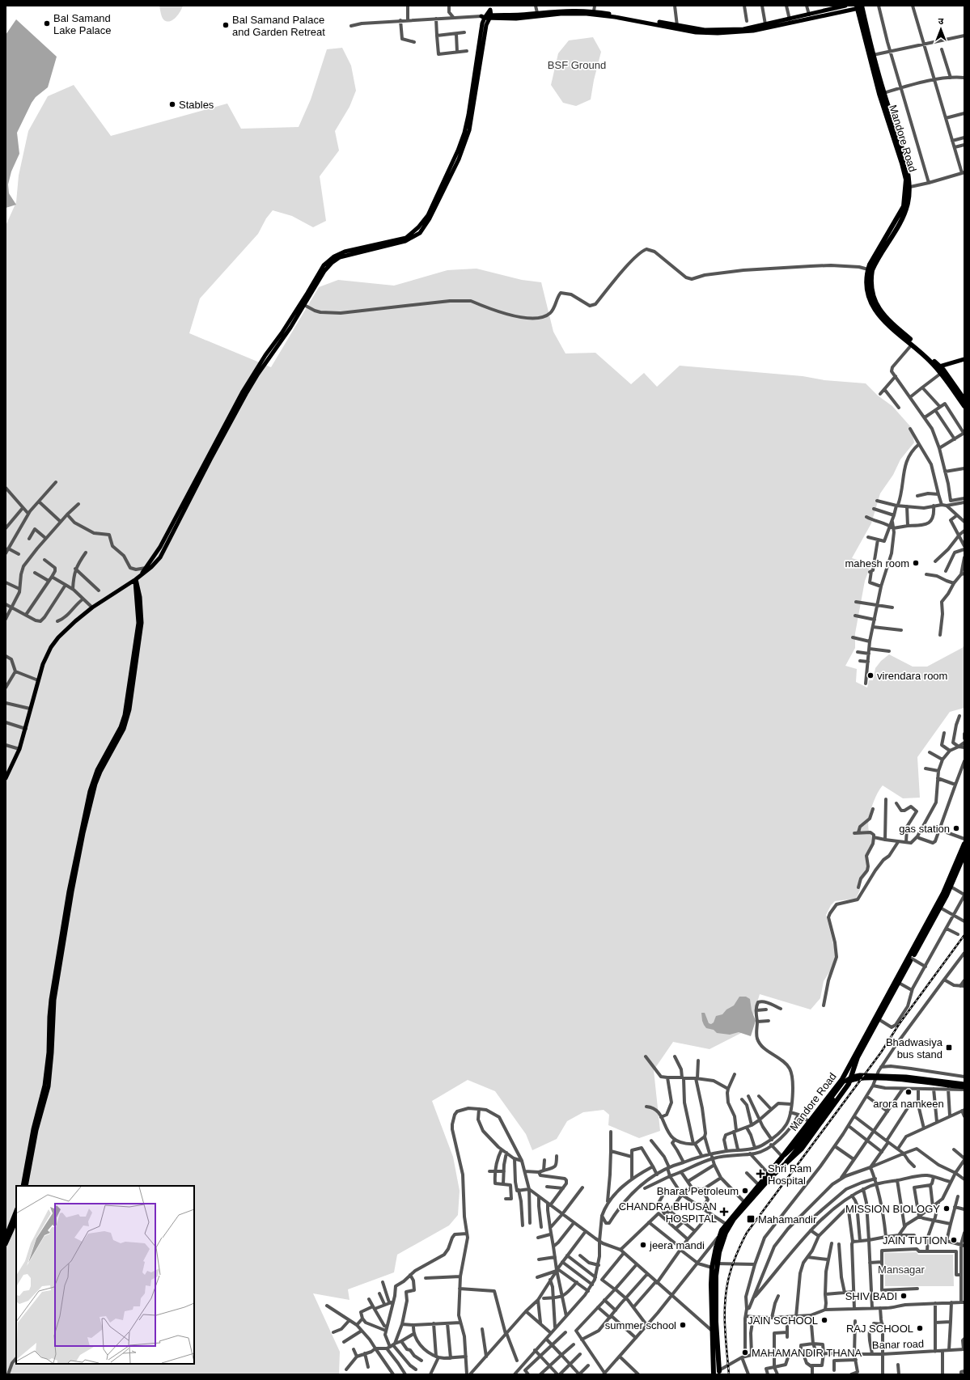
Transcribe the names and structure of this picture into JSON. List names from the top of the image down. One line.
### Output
{"streets":{"highway":["Mandore Road"],"street":["Banar road"]},"crossings":[["Mandore Road","Banar road"]],"parks":["BSF Ground","Mansagar"],"places":{"other":["Bal Samand Lake Palace","Bal Samand Palace and Garden Retreat","Stables","mahesh room","virendara room","gas station","arora namkeen","Bharat Petroleum","MISSION BIOLOGY","JAIN TUTION","jeera mandi","SHIV BADI","JAIN SCHOOL","summer school","RAJ SCHOOL","MAHAMANDIR THANA"],"transit":["Bhadwasiya bus stand","Mahamandir"],"health":["Shri Ram Hospital","CHANDRA BHUSAN HOSPITAL"]},"north":"top"}
